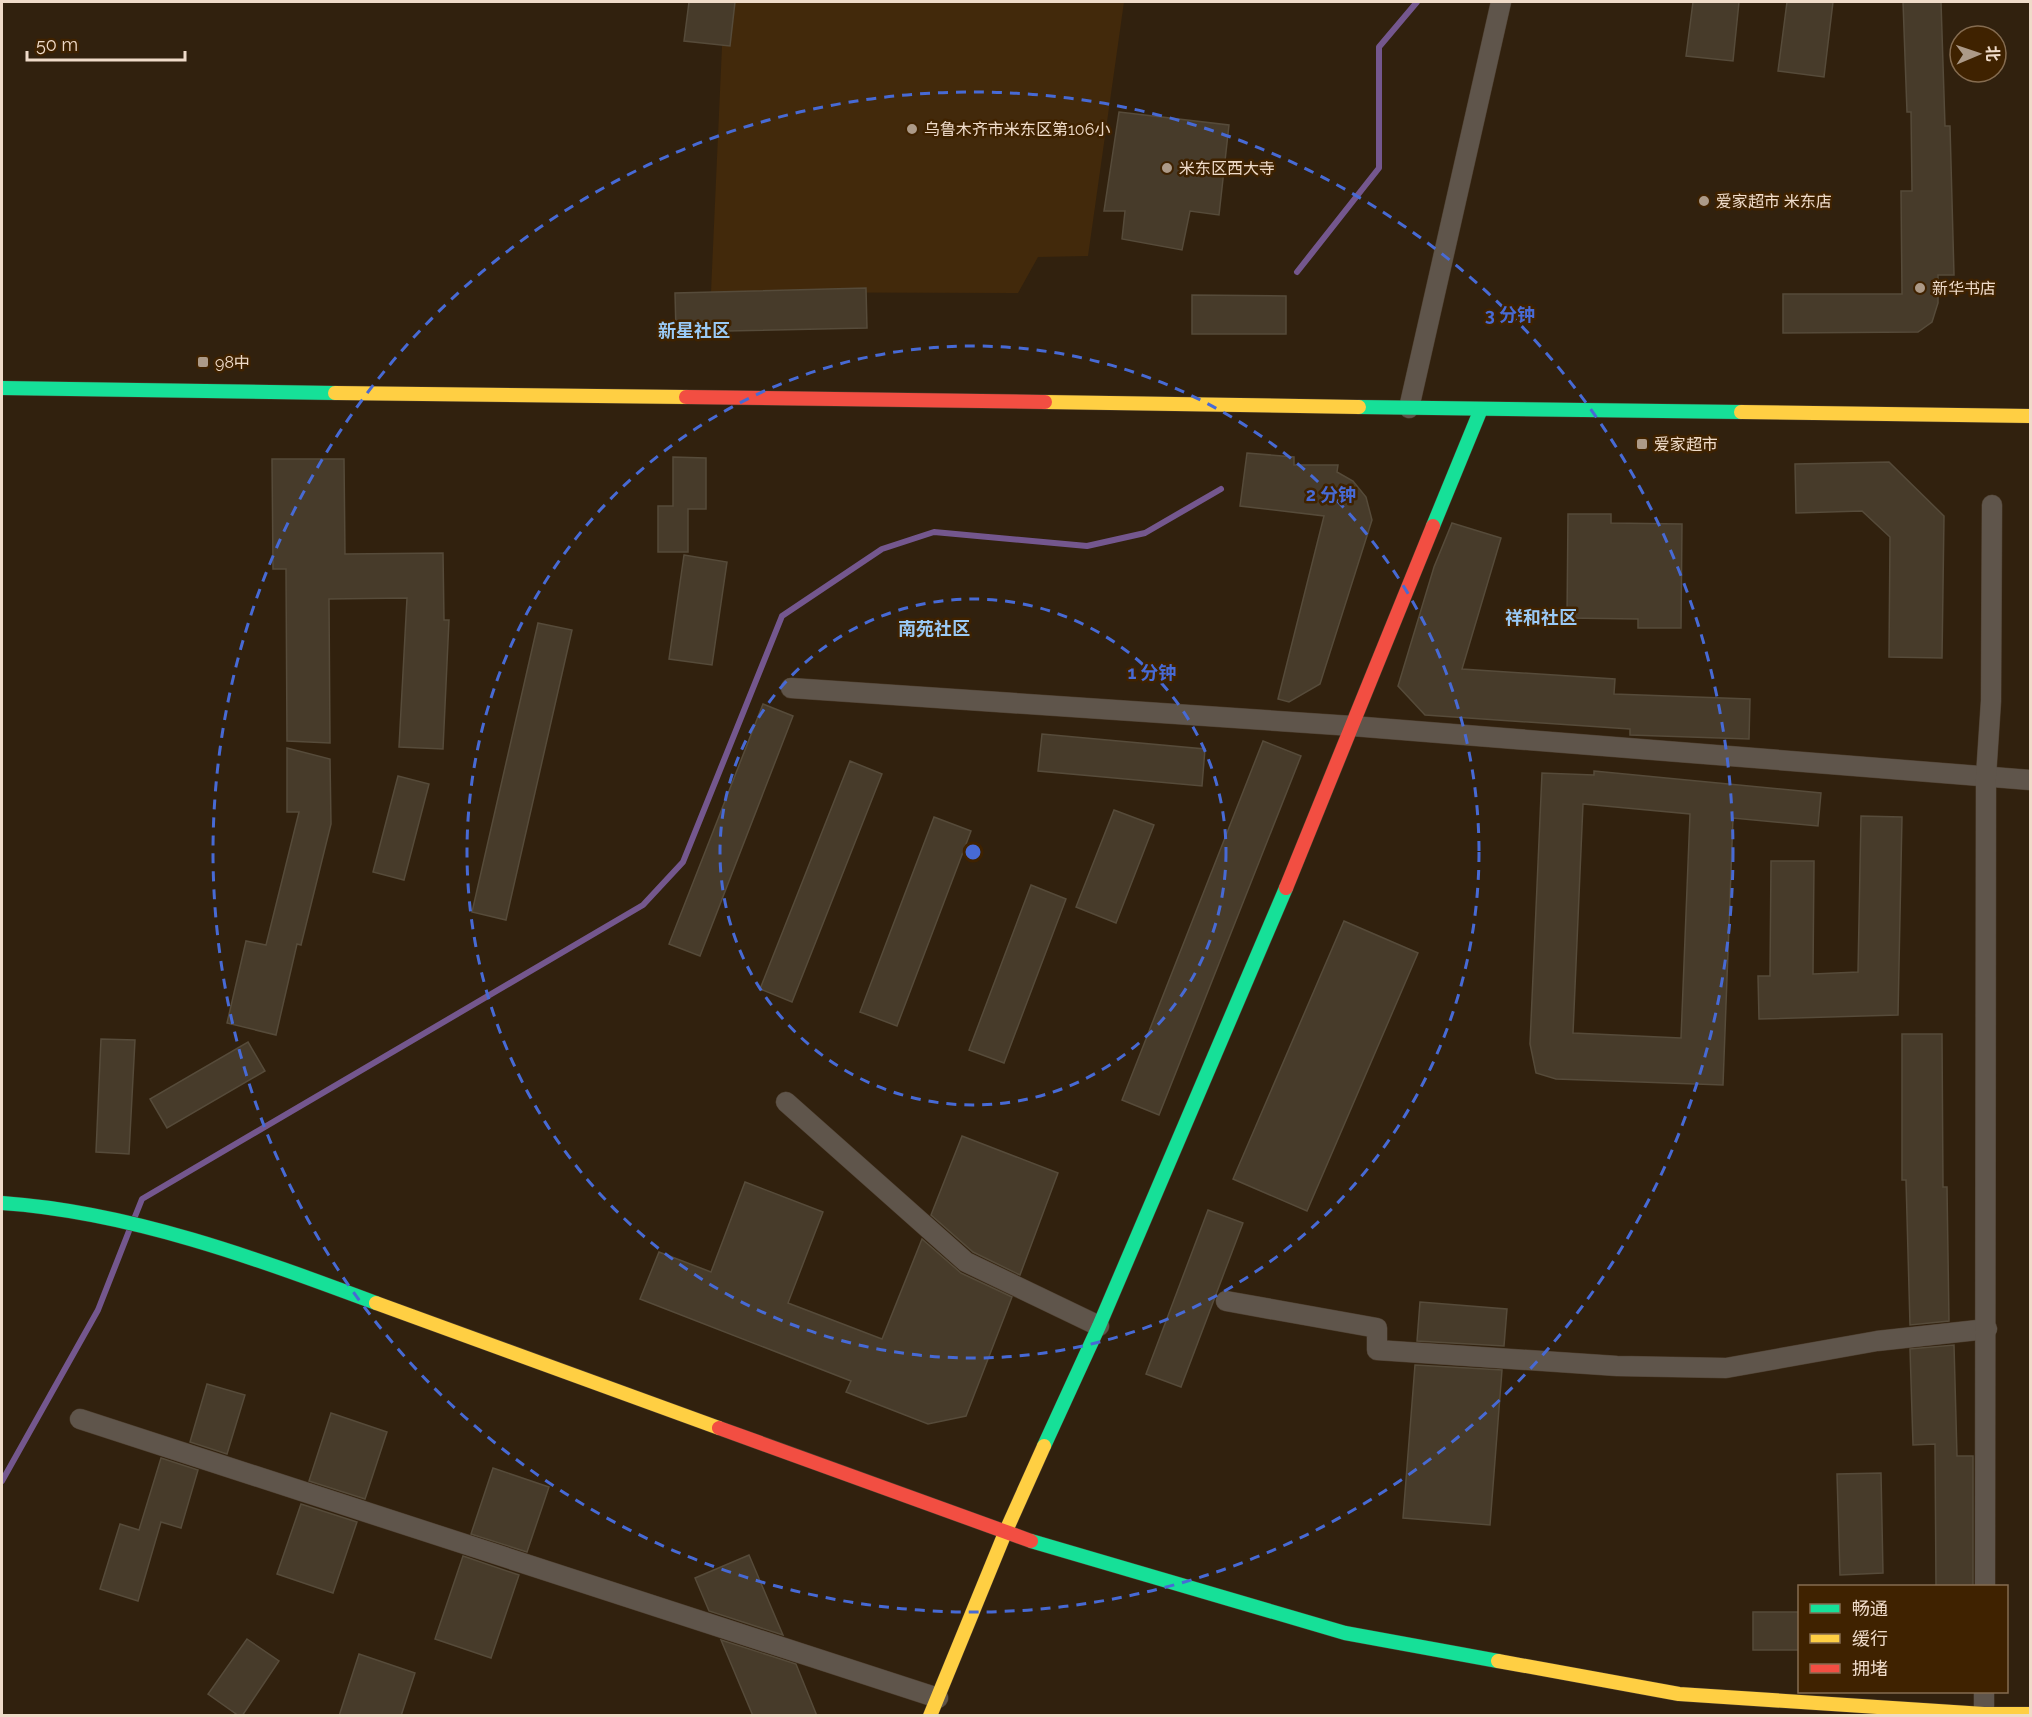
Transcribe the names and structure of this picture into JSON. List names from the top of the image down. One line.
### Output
{"districts":["新星社区","祥和社区","南苑社区"],"places":{"other":["乌鲁木齐市米东区第106小","米东区西大寺","爱家超市 米东店","新华书店"],"transit":["98中","爱家超市"]},"legend":["畅通","缓行","拥堵"],"scale_bar":"50 m","north":"right","rings":["3 分钟","2 分钟","1 分钟"]}
